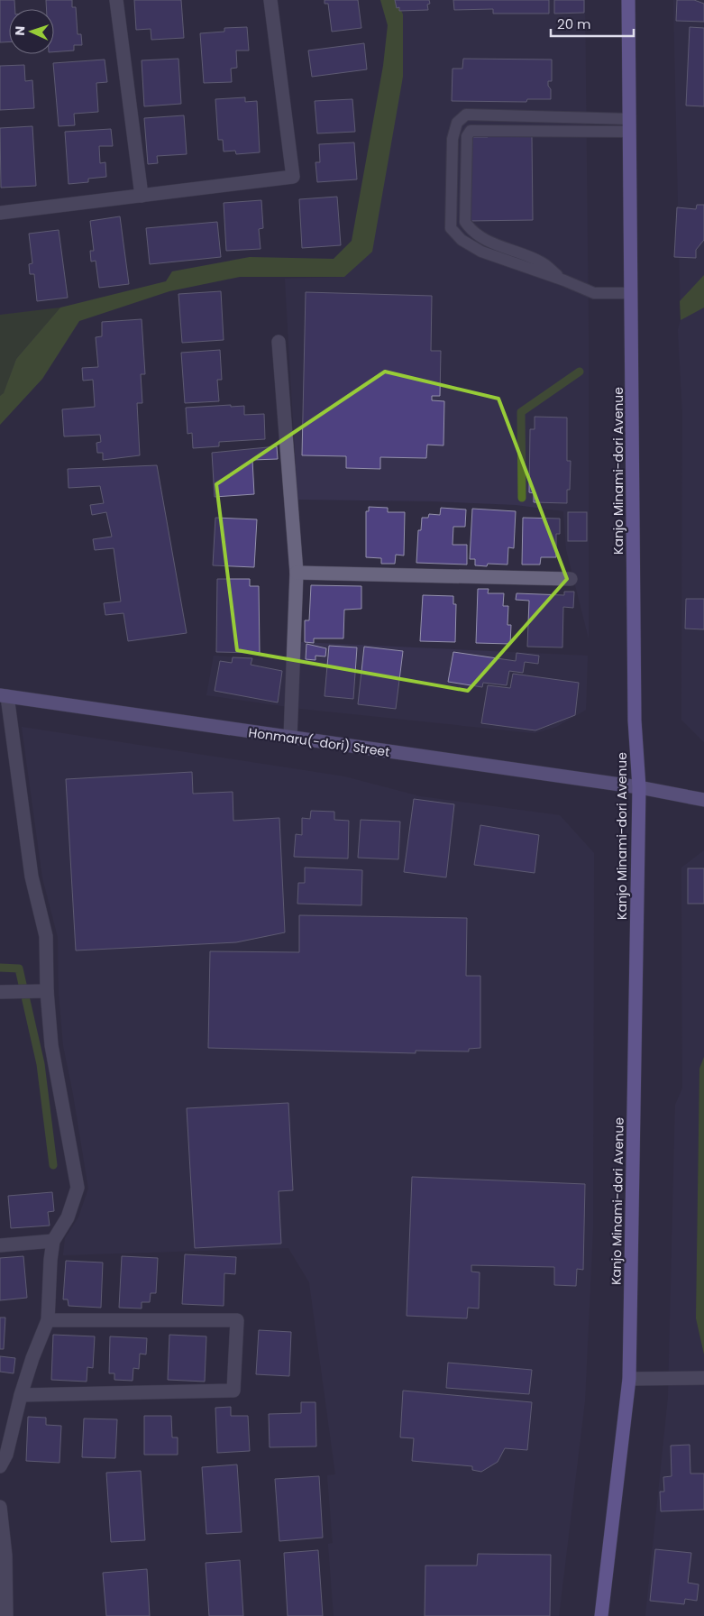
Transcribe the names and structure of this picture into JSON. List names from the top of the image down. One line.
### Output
{"streets":{"highway":["Kanjo Minami-dori Avenue"],"main road":["Honmaru(-dori) Street"]},"crossings":[["Kanjo Minami-dori Avenue","Honmaru(-dori) Street"]],"scale_bar":"20 m","north":"left"}
